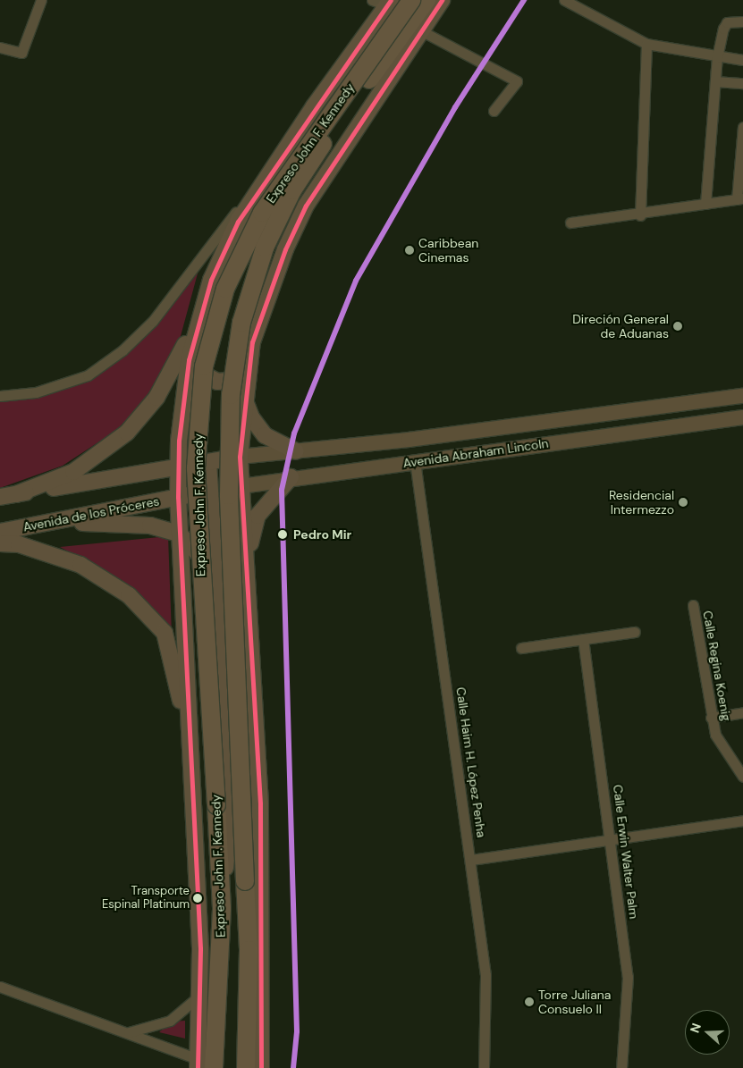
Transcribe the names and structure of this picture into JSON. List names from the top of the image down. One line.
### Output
{"streets":{"highway":["Expreso John F. Kennedy"],"main road":["Avenida Abraham Lincoln","Avenida de los Próceres"],"street":["Calle Regina Koenig","Calle Haim H. López Penha","Calle Erwin Walter Palm"]},"crossings":[["Avenida Abraham Lincoln","Avenida de los Próceres"],["Avenida Abraham Lincoln","Calle Haim H. López Penha"]],"places":["Caribbean Cinemas","Direción General de Aduanas","Residencial Intermezzo","Pedro Mir","Transporte Espinal Platinum","Torre Juliana Consuelo II"],"north":"left"}
